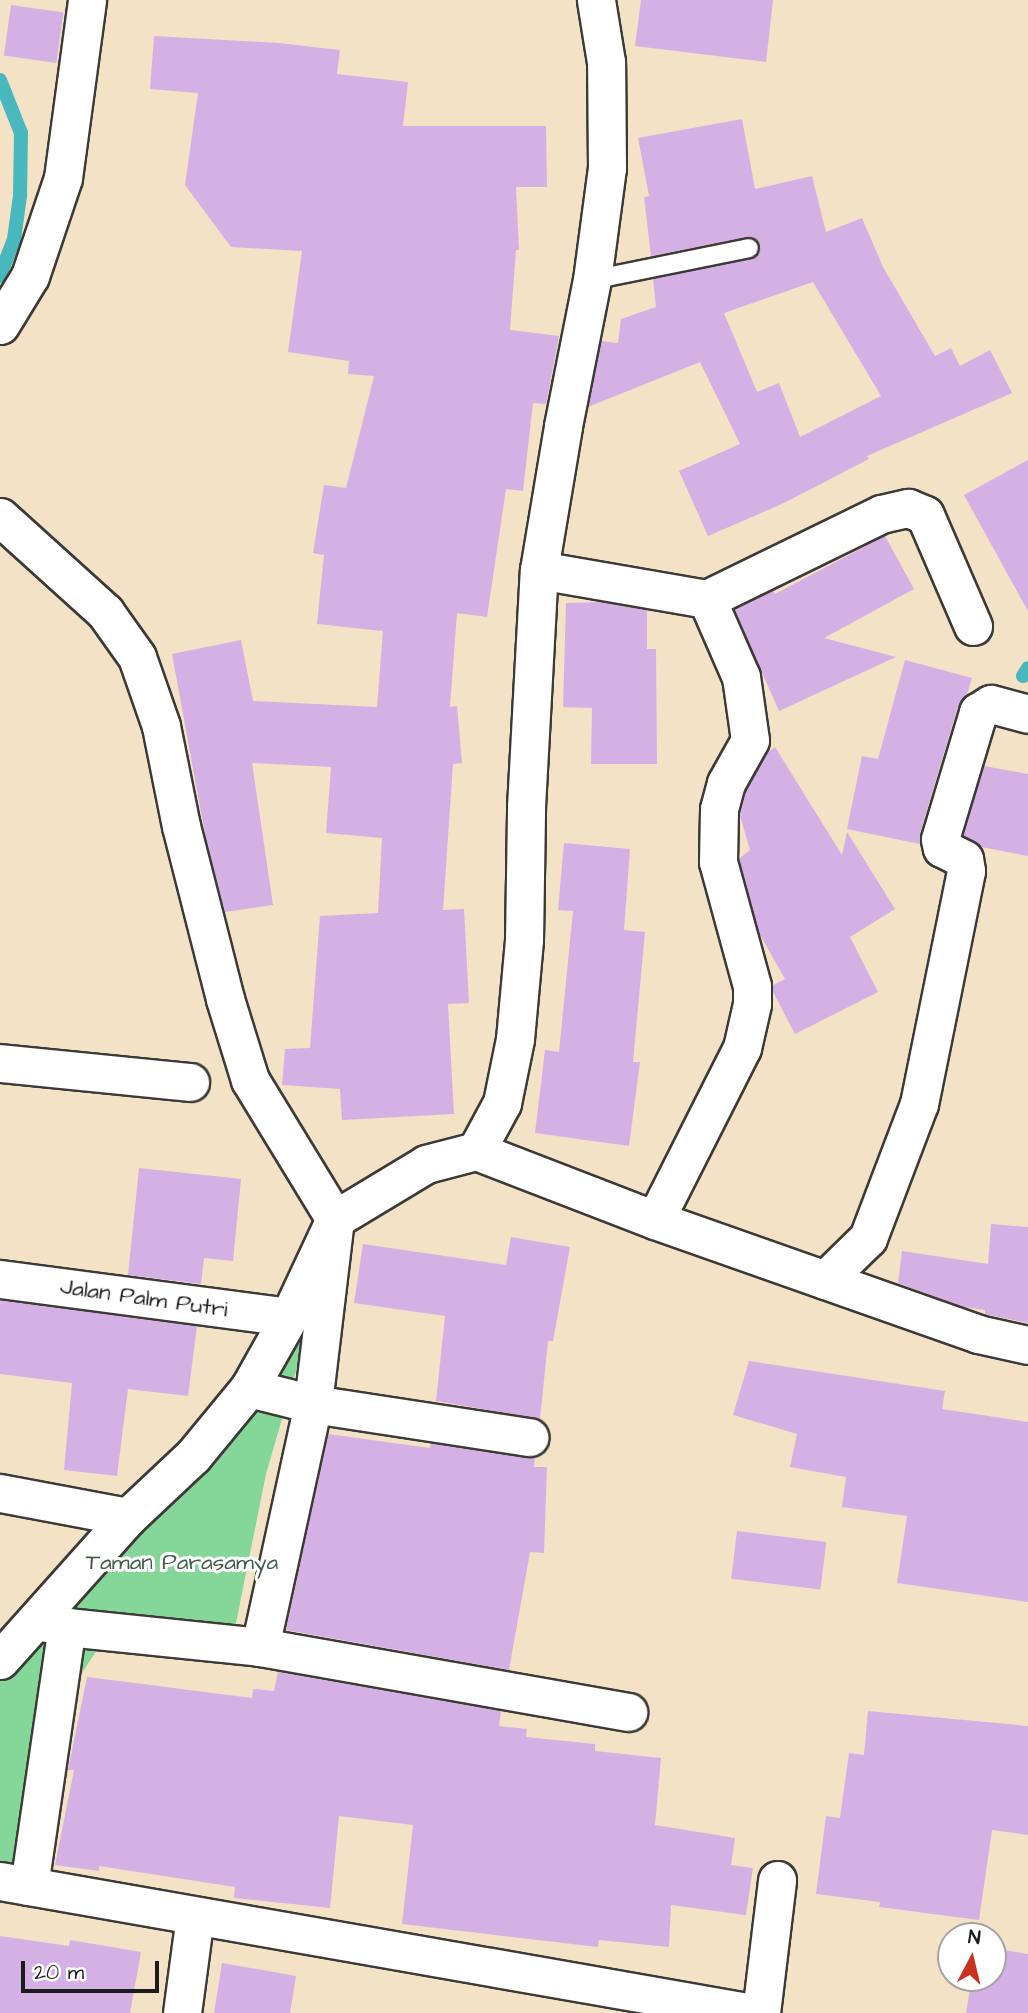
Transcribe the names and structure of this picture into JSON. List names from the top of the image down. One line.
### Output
{"streets":{"street":["Jalan Palm Putri"]},"parks":["Taman Parasamya"],"scale_bar":"20 m","north":"top"}
